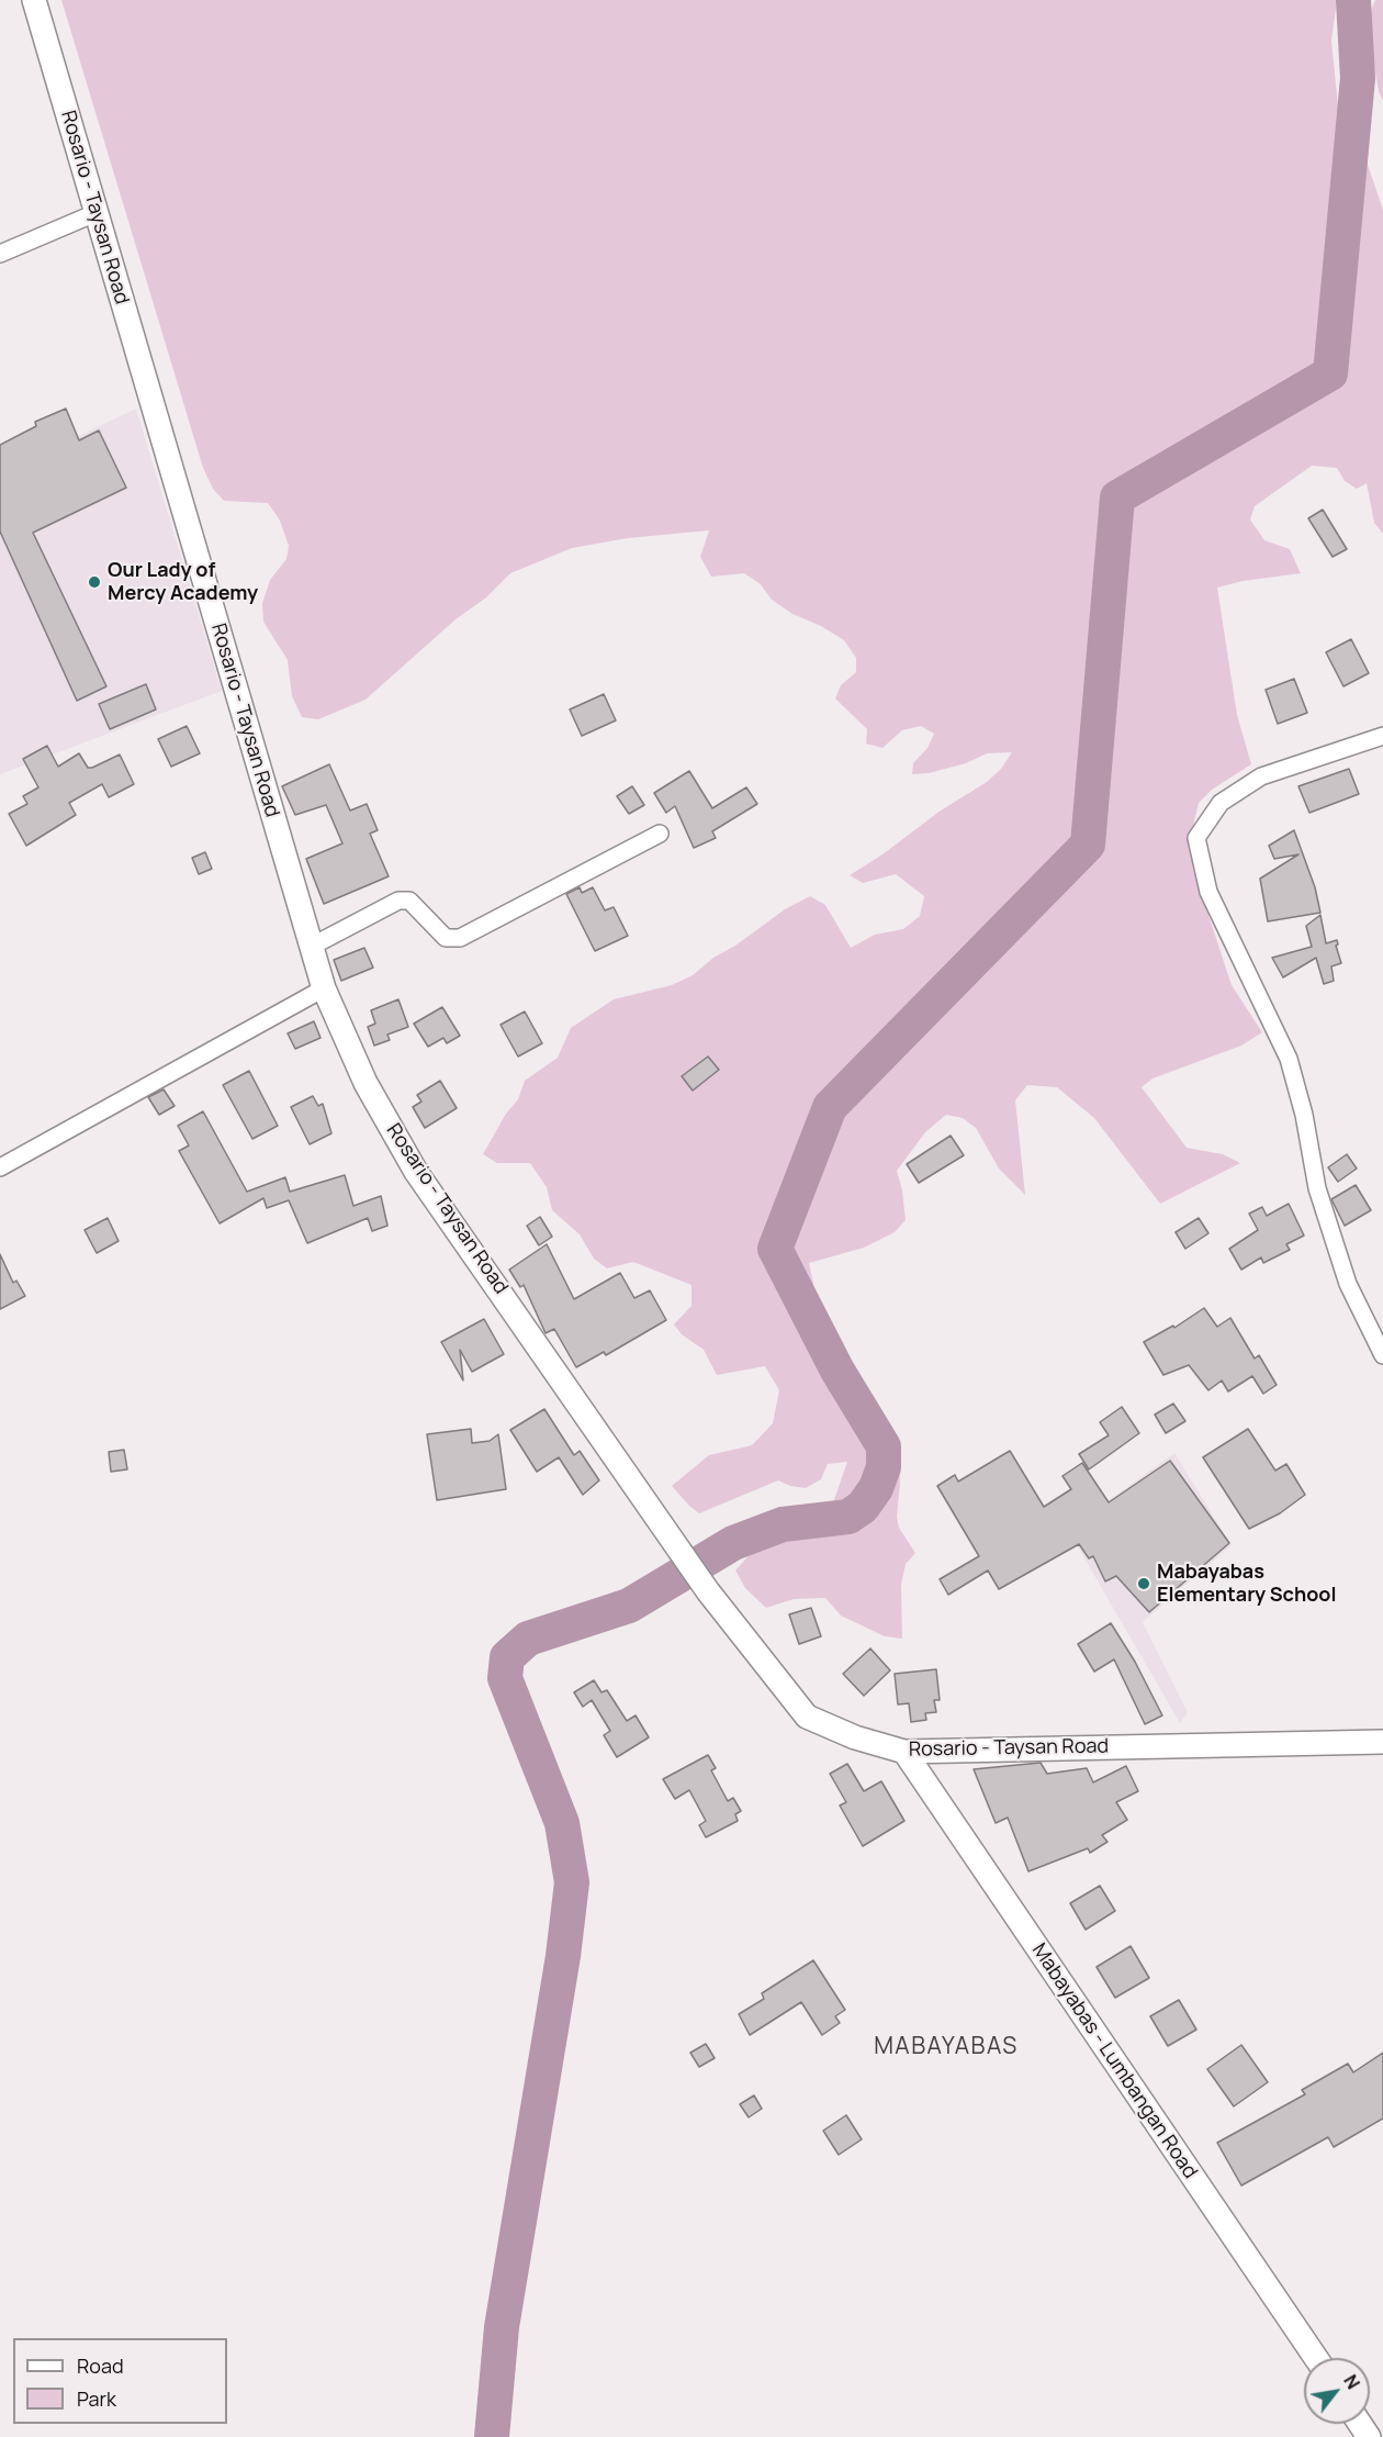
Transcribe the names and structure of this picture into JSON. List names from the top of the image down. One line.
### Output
{"streets":{"main road":["Rosario - Taysan Road","Mabayabas - Lumbangan Road"]},"crossings":[["Rosario - Taysan Road","Mabayabas - Lumbangan Road"]],"districts":["MABAYABAS"],"places":["Our Lady of Mercy Academy","Mabayabas Elementary School"],"legend":["Road","Park"],"north":"top right"}
